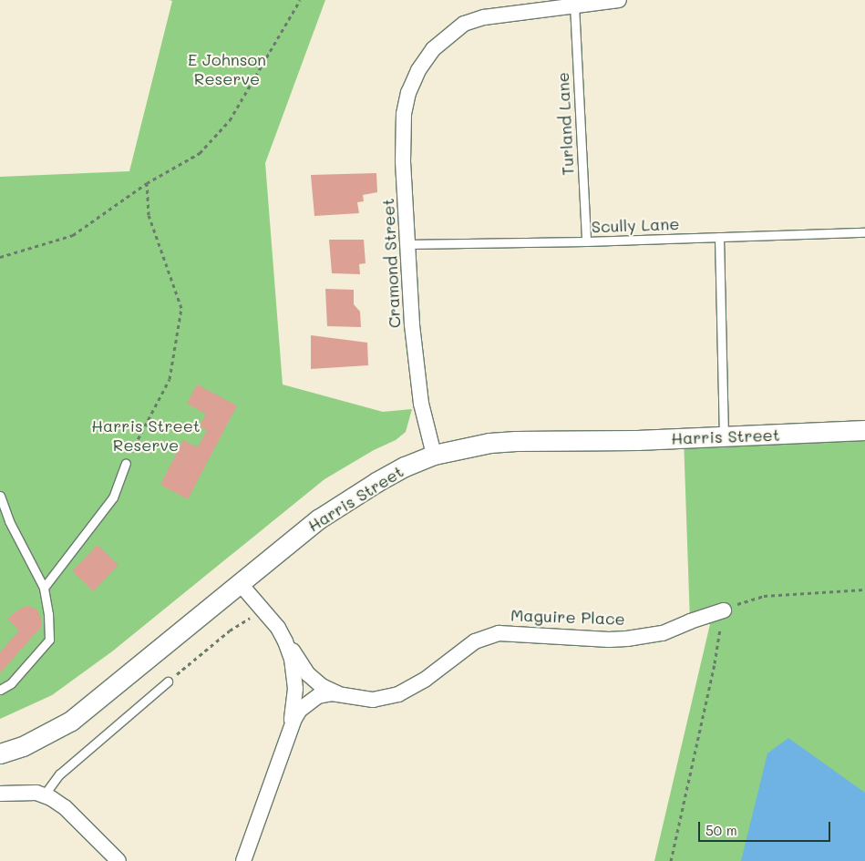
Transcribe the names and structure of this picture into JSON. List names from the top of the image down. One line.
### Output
{"streets":{"street":["Cramond Street","Harris Street","Maguire Place"],"lane":["Turland Lane","Scully Lane"]},"crossings":[["Turland Lane","Scully Lane"],["Turland Lane","Cramond Street"],["Scully Lane","Cramond Street"],["Cramond Street","Harris Street"],["Harris Street","Maguire Place"]],"parks":["E Johnson Reserve","Harris Street Reserve"],"scale_bar":"50 m"}
